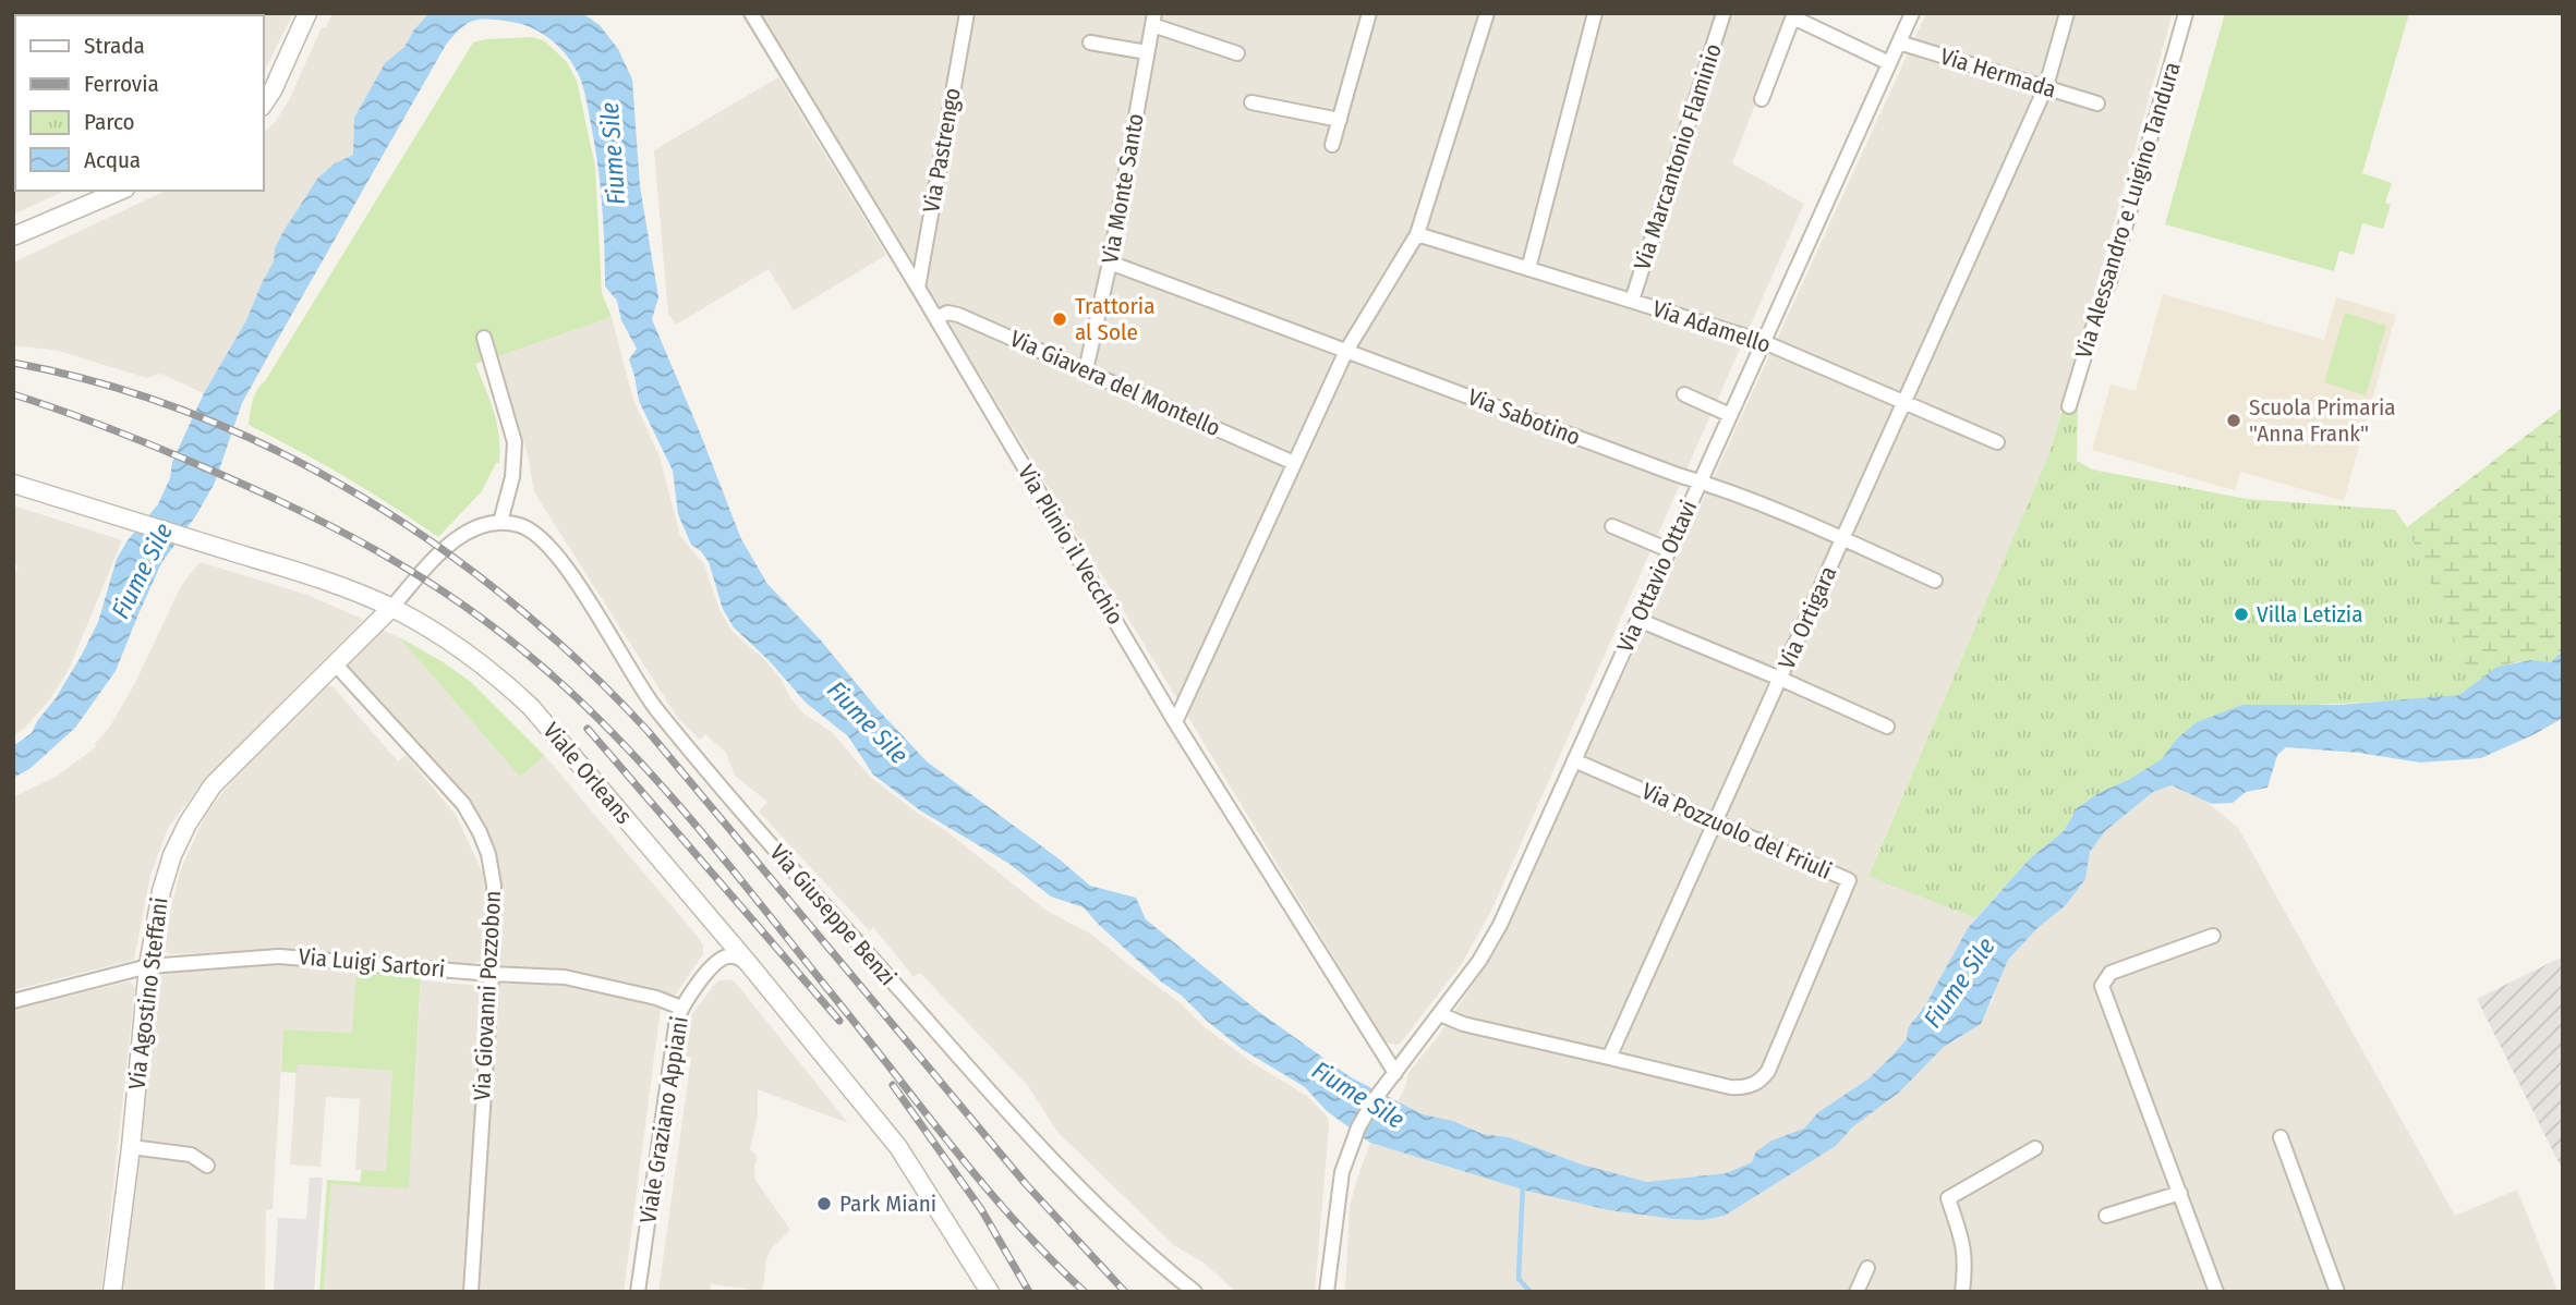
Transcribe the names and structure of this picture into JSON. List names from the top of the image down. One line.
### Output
{"streets":{"street":["Via Hermada","Via Pastrengo","Via Marcantonio Flaminio","Via Monte Santo","Via Alessandro e Luigino Tandura","Via Adamello","Via Giavera del Montello","Via Sabotino","Via Plinio il Vecchio","Via Ottavio Ottavi","Via Ortigara","Viale Orleans","Via Pozzuolo del Friuli","Via Giuseppe Benzi","Via Luigi Sartori","Via Agostino Steffani","Via Giovanni Pozzobon","Viale Graziano Appiani"]},"crossings":[["Via Hermada","Via Ottavio Ottavi"],["Via Hermada","Via Ortigara"],["Via Pastrengo","Via Plinio il Vecchio"],["Via Marcantonio Flaminio","Via Adamello"],["Via Monte Santo","Via Giavera del Montello"],["Via Monte Santo","Via Sabotino"],["Via Adamello","Via Ottavio Ottavi"],["Via Adamello","Via Ortigara"],["Via Giavera del Montello","Via Plinio il Vecchio"],["Via Sabotino","Via Ottavio Ottavi"],["Via Sabotino","Via Ortigara"],["Via Plinio il Vecchio","Via Ottavio Ottavi"],["Via Ottavio Ottavi","Via Pozzuolo del Friuli"],["Via Ortigara","Via Pozzuolo del Friuli"],["Viale Orleans","Via Agostino Steffani"],["Via Luigi Sartori","Via Agostino Steffani"],["Via Luigi Sartori","Via Giovanni Pozzobon"],["Via Luigi Sartori","Viale Graziano Appiani"],["Via Agostino Steffani","Via Giovanni Pozzobon"]],"water":["Fiume Sile"],"places":["Trattoria al Sole","Scuola Primaria \"Anna Frank\"","Villa Letizia","Park Miani"],"legend":["Strada","Ferrovia","Parco","Acqua"]}
